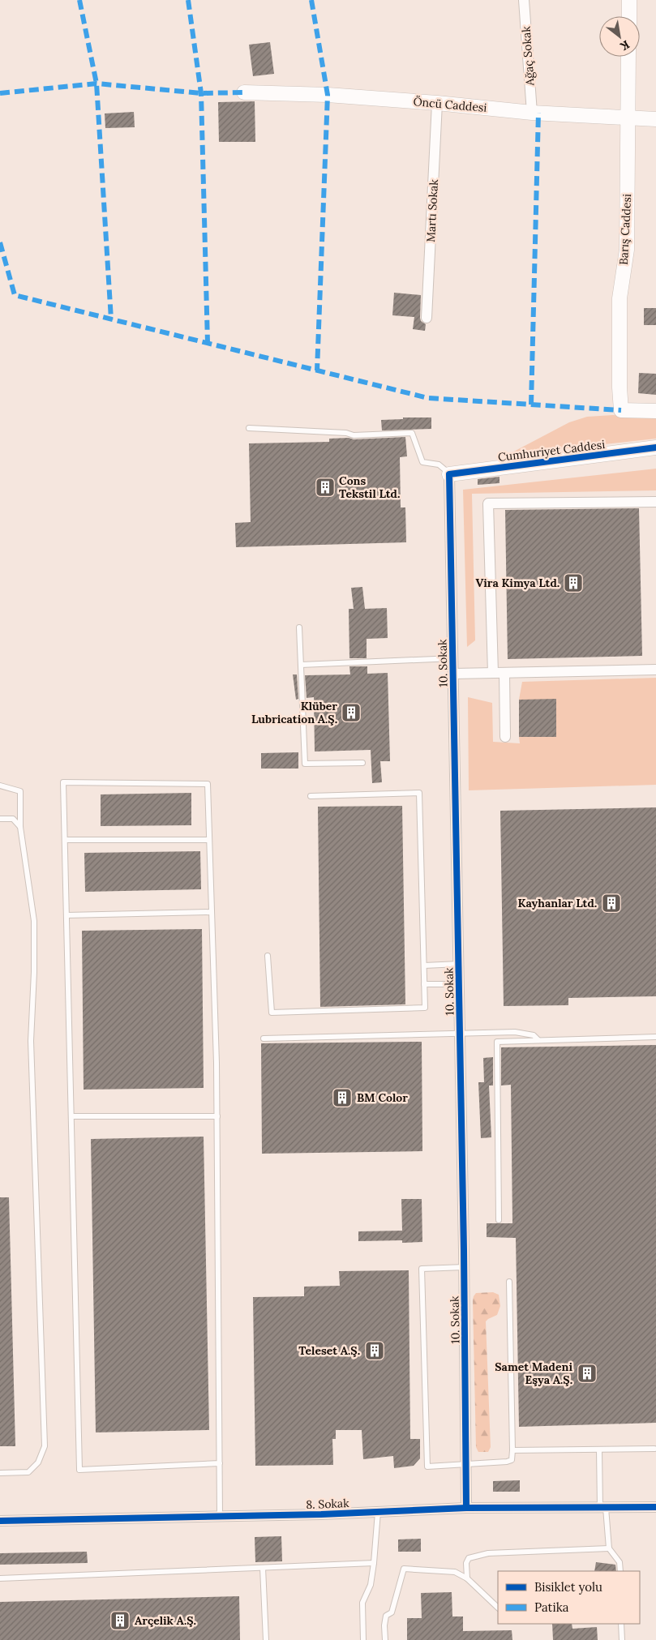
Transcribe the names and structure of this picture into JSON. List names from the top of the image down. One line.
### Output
{"streets":{"street":["Ağaç Sokak","Öncü Caddesi","Martı Sokak","Barış Caddesi","Cumhuriyet Caddesi","10. Sokak","8. Sokak"]},"crossings":[["Ağaç Sokak","Öncü Caddesi"],["Öncü Caddesi","Martı Sokak"],["Öncü Caddesi","Barış Caddesi"],["Cumhuriyet Caddesi","10. Sokak"],["10. Sokak","8. Sokak"]],"places":{"building":["Cons Tekstil Ltd.","Vira Kimya Ltd.","Klüber Lubrication A.Ş.","Kayhanlar Ltd.","BM Color","Teleset A.Ş.","Samet Madeni Eşya A.Ş.","Arçelik A.Ş."]},"legend":["Bisiklet yolu","Patika"],"north":"bottom right"}
